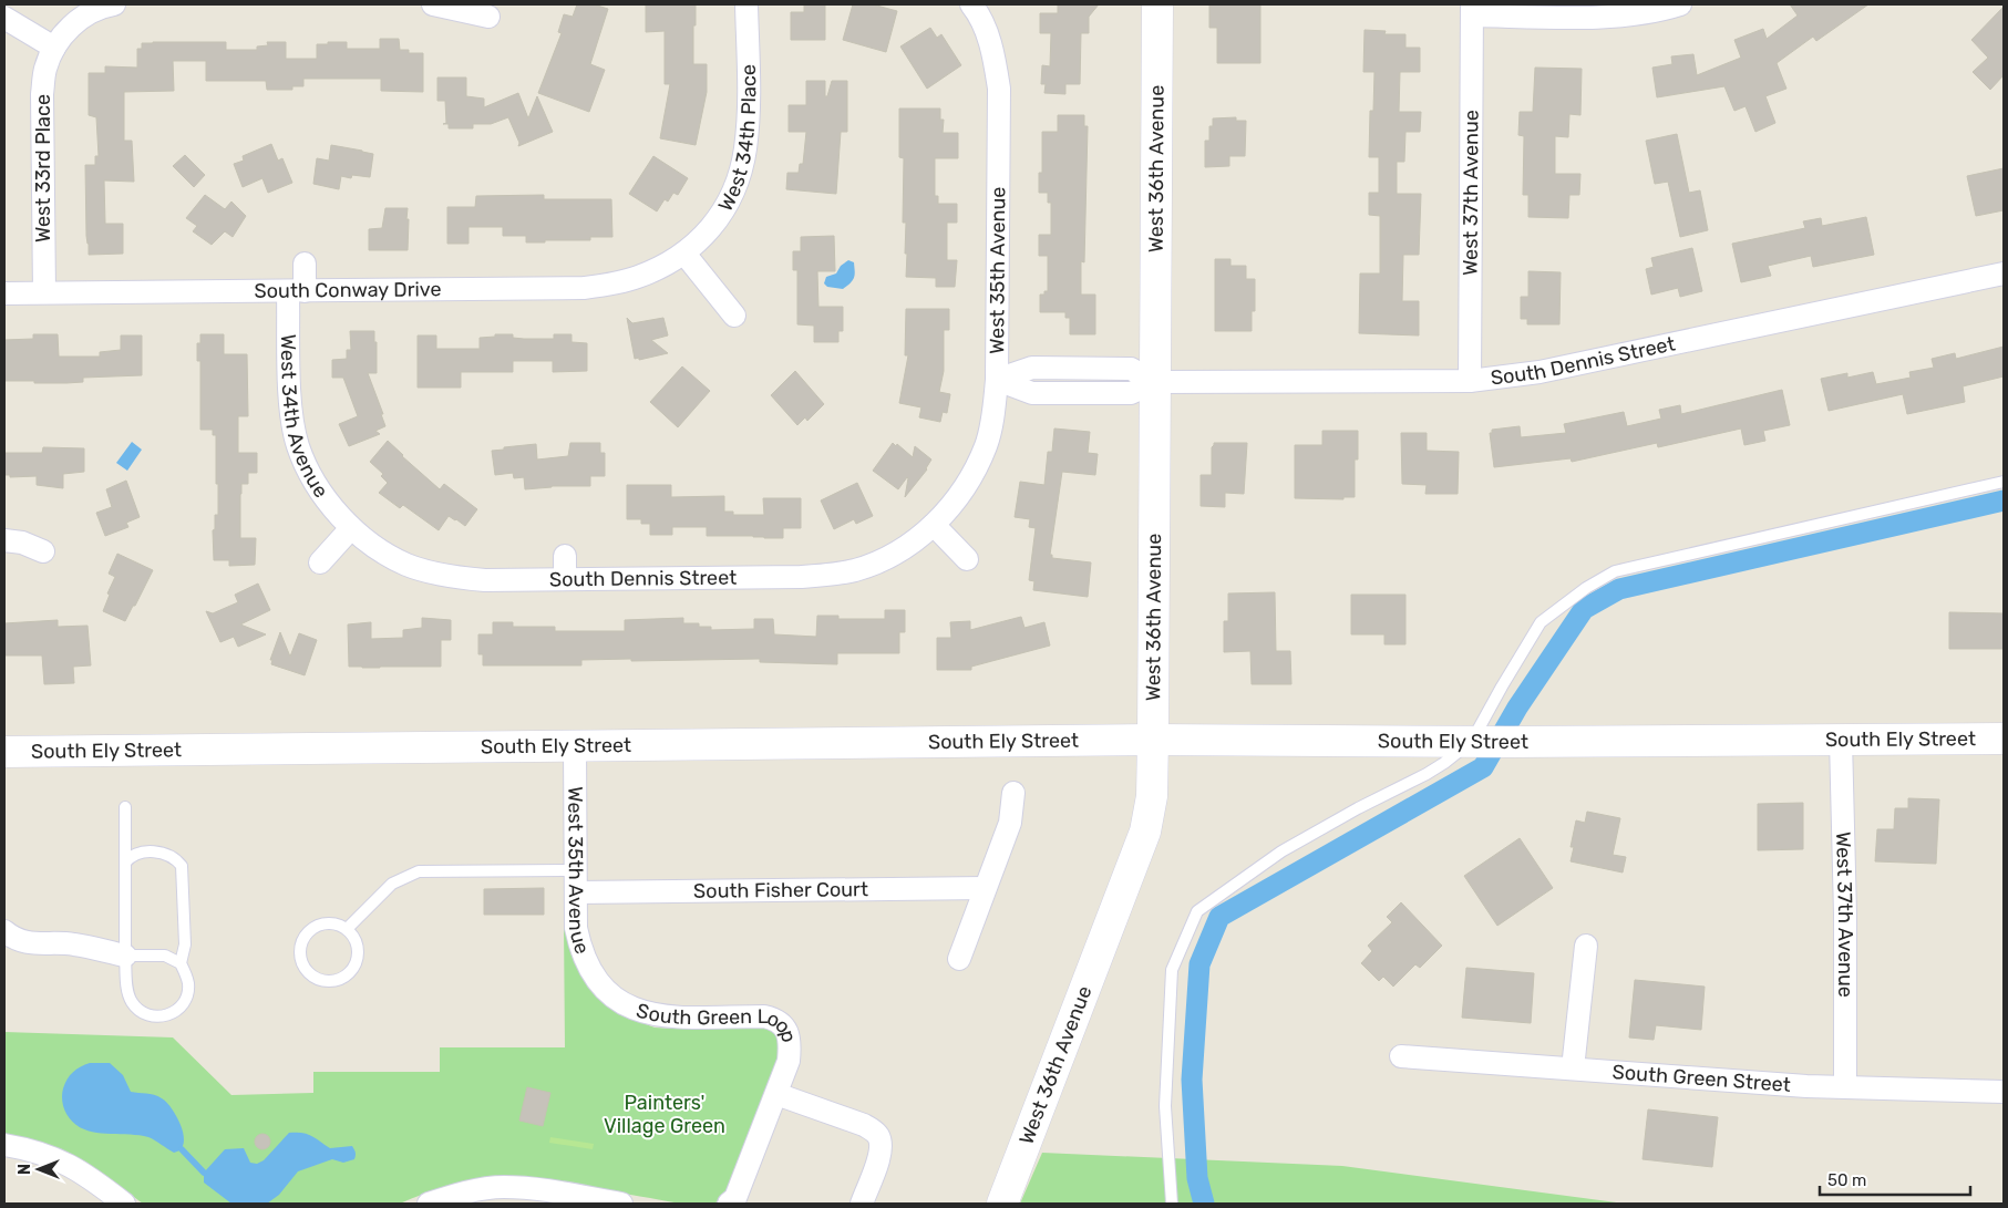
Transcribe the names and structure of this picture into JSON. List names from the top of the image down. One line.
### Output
{"streets":{"street":["West 34th Place","West 33rd Place","West 36th Avenue","West 37th Avenue","West 35th Avenue","South Conway Drive","South Dennis Street","West 34th Avenue","South Ely Street","South Fisher Court","South Green Loop","South Green Street"]},"crossings":[["West 34th Place","South Conway Drive"],["West 33rd Place","South Conway Drive"],["West 36th Avenue","South Dennis Street"],["West 36th Avenue","South Ely Street"],["West 37th Avenue","South Dennis Street"],["West 37th Avenue","South Ely Street"],["West 37th Avenue","South Green Street"],["West 35th Avenue","South Dennis Street"],["West 35th Avenue","South Ely Street"],["West 35th Avenue","South Fisher Court"],["West 35th Avenue","South Green Loop"],["South Conway Drive","West 34th Avenue"],["South Dennis Street","West 34th Avenue"]],"parks":["Painters' Village Green"],"scale_bar":"50 m","north":"left"}
